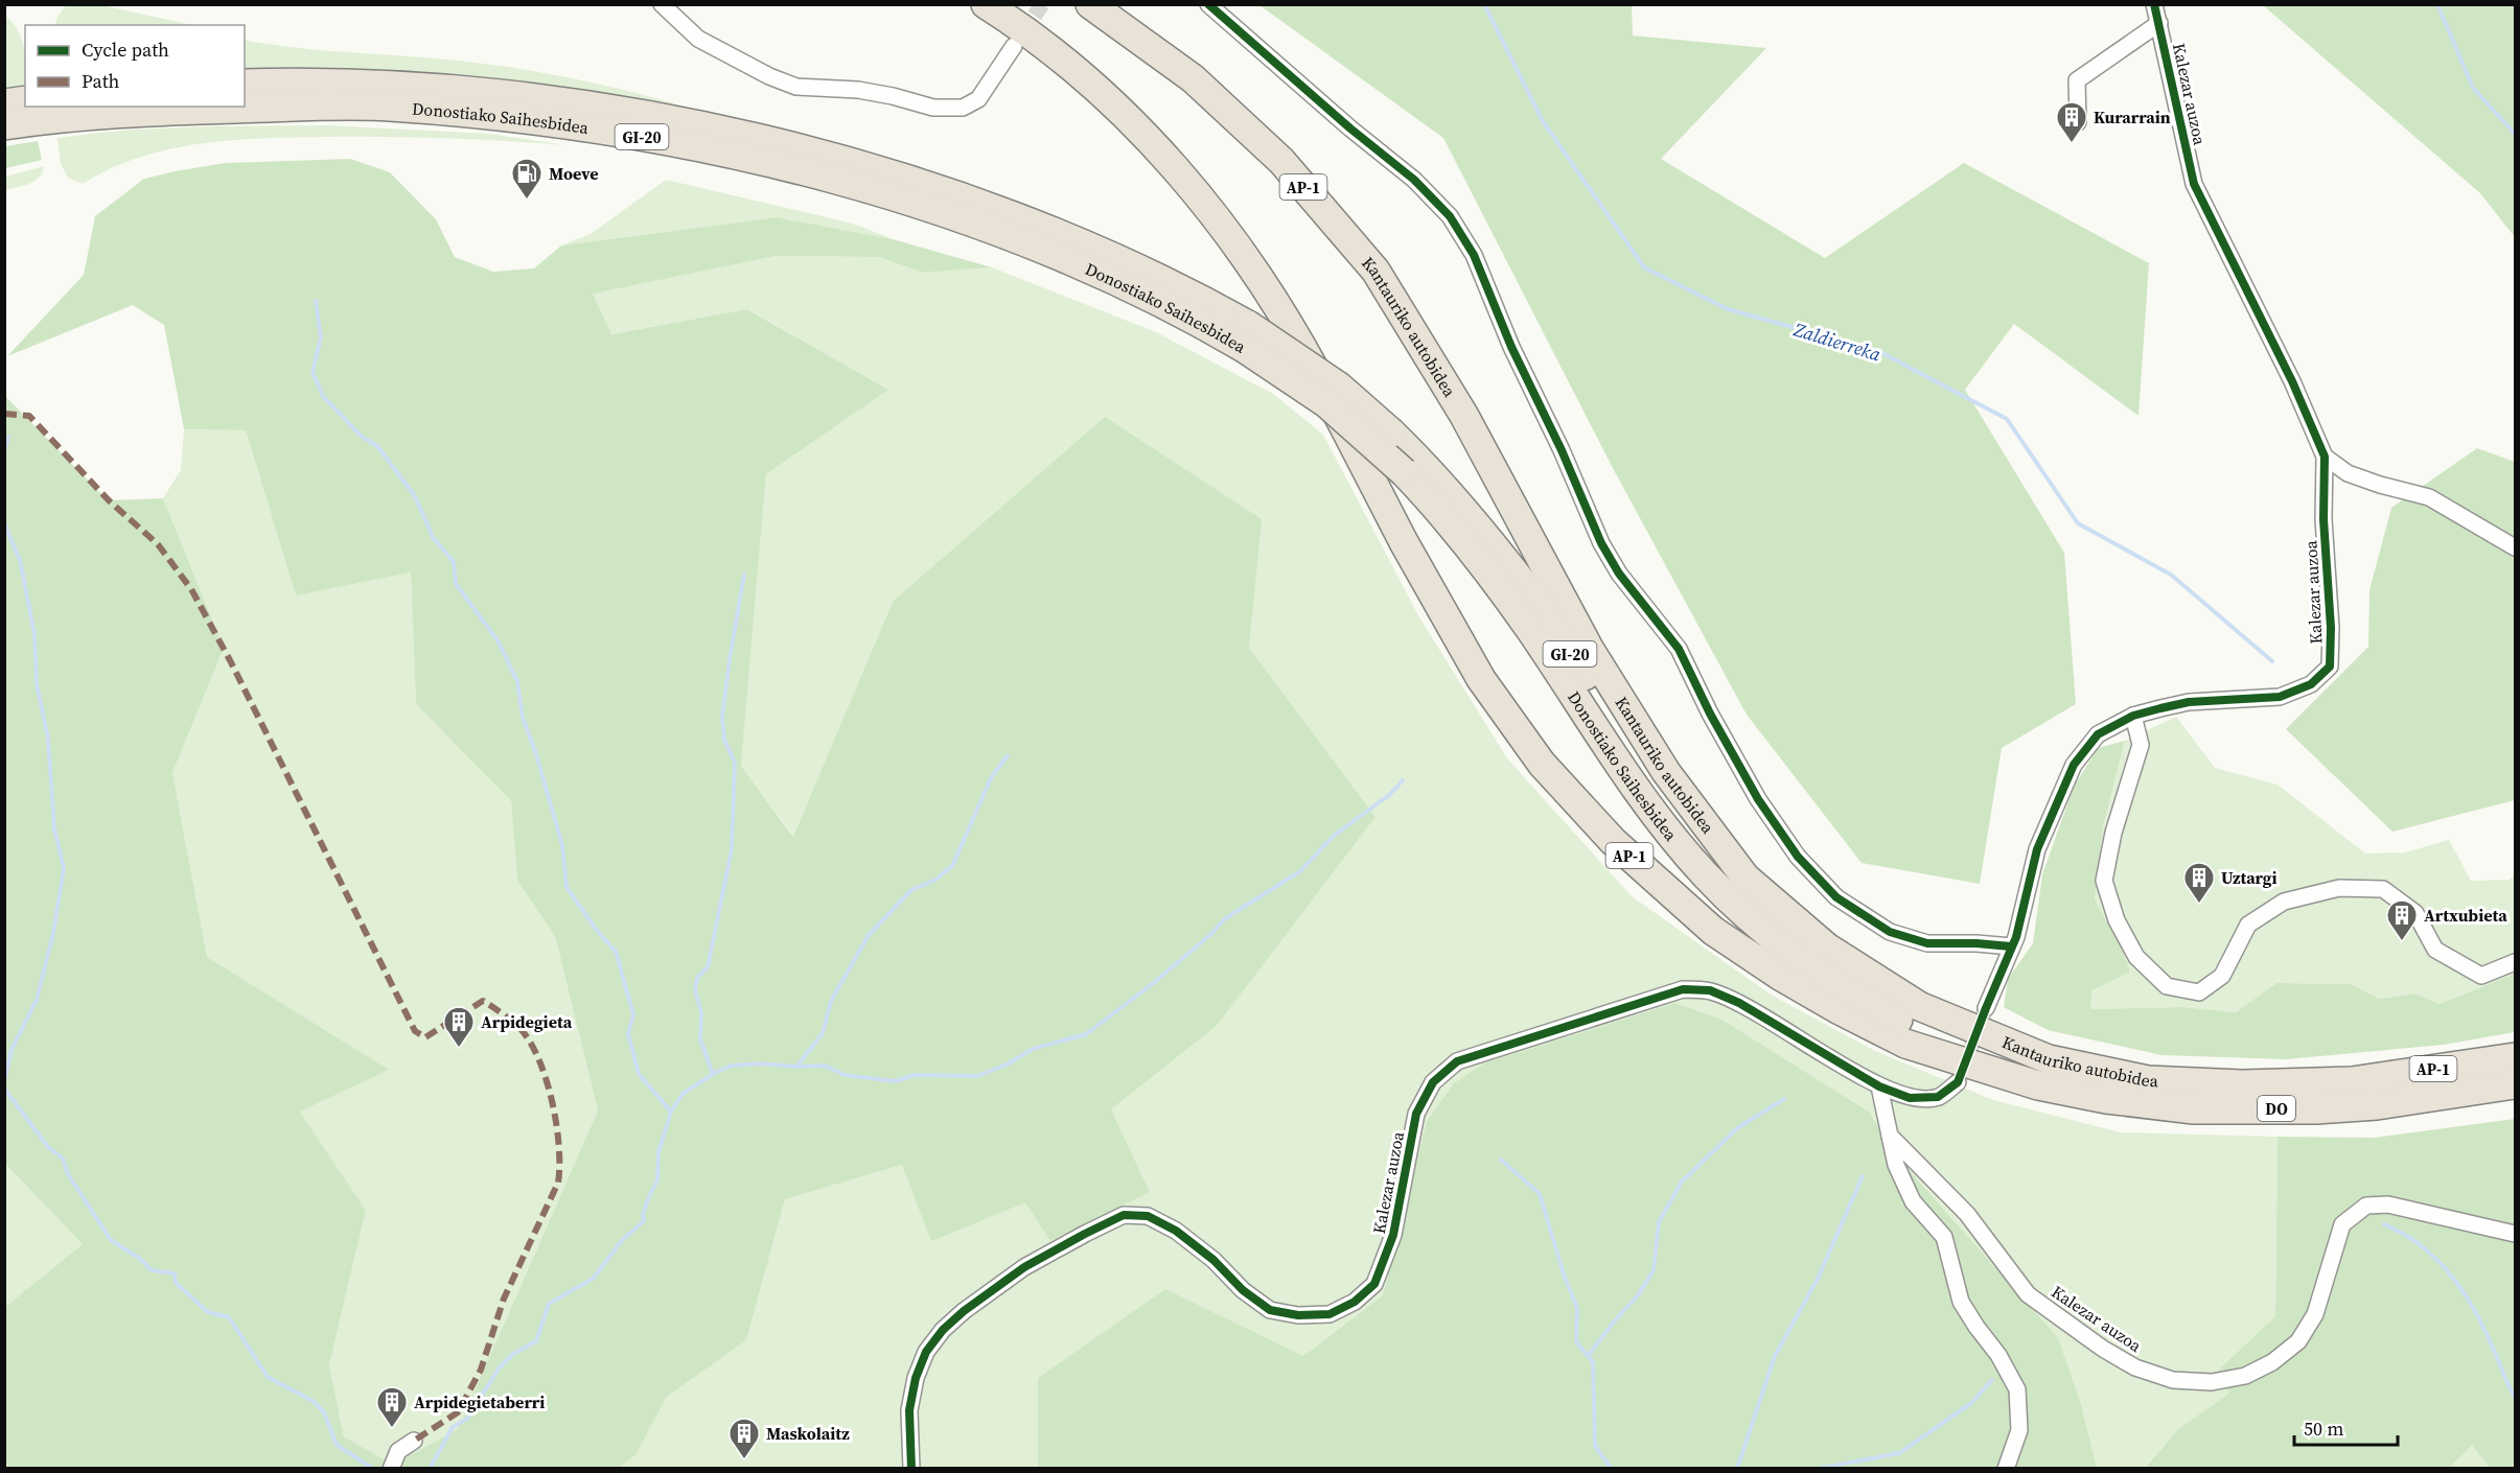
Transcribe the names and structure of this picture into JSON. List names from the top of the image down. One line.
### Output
{"streets":{"highway":["Donostiako Saihesbidea","GI-20","AP-1","Kantauriko autobidea","DO"],"street":["Kalezar auzoa"]},"crossings":[["Donostiako Saihesbidea","Kantauriko autobidea"]],"water":["Zaldierreka"],"places":{"building":["Kurarrain","Uztargi","Artxubieta","Arpidegieta","Arpidegietaberri","Maskolaitz"],"fuel station":["Moeve"]},"legend":["Cycle path","Path"],"scale_bar":"50 m"}
